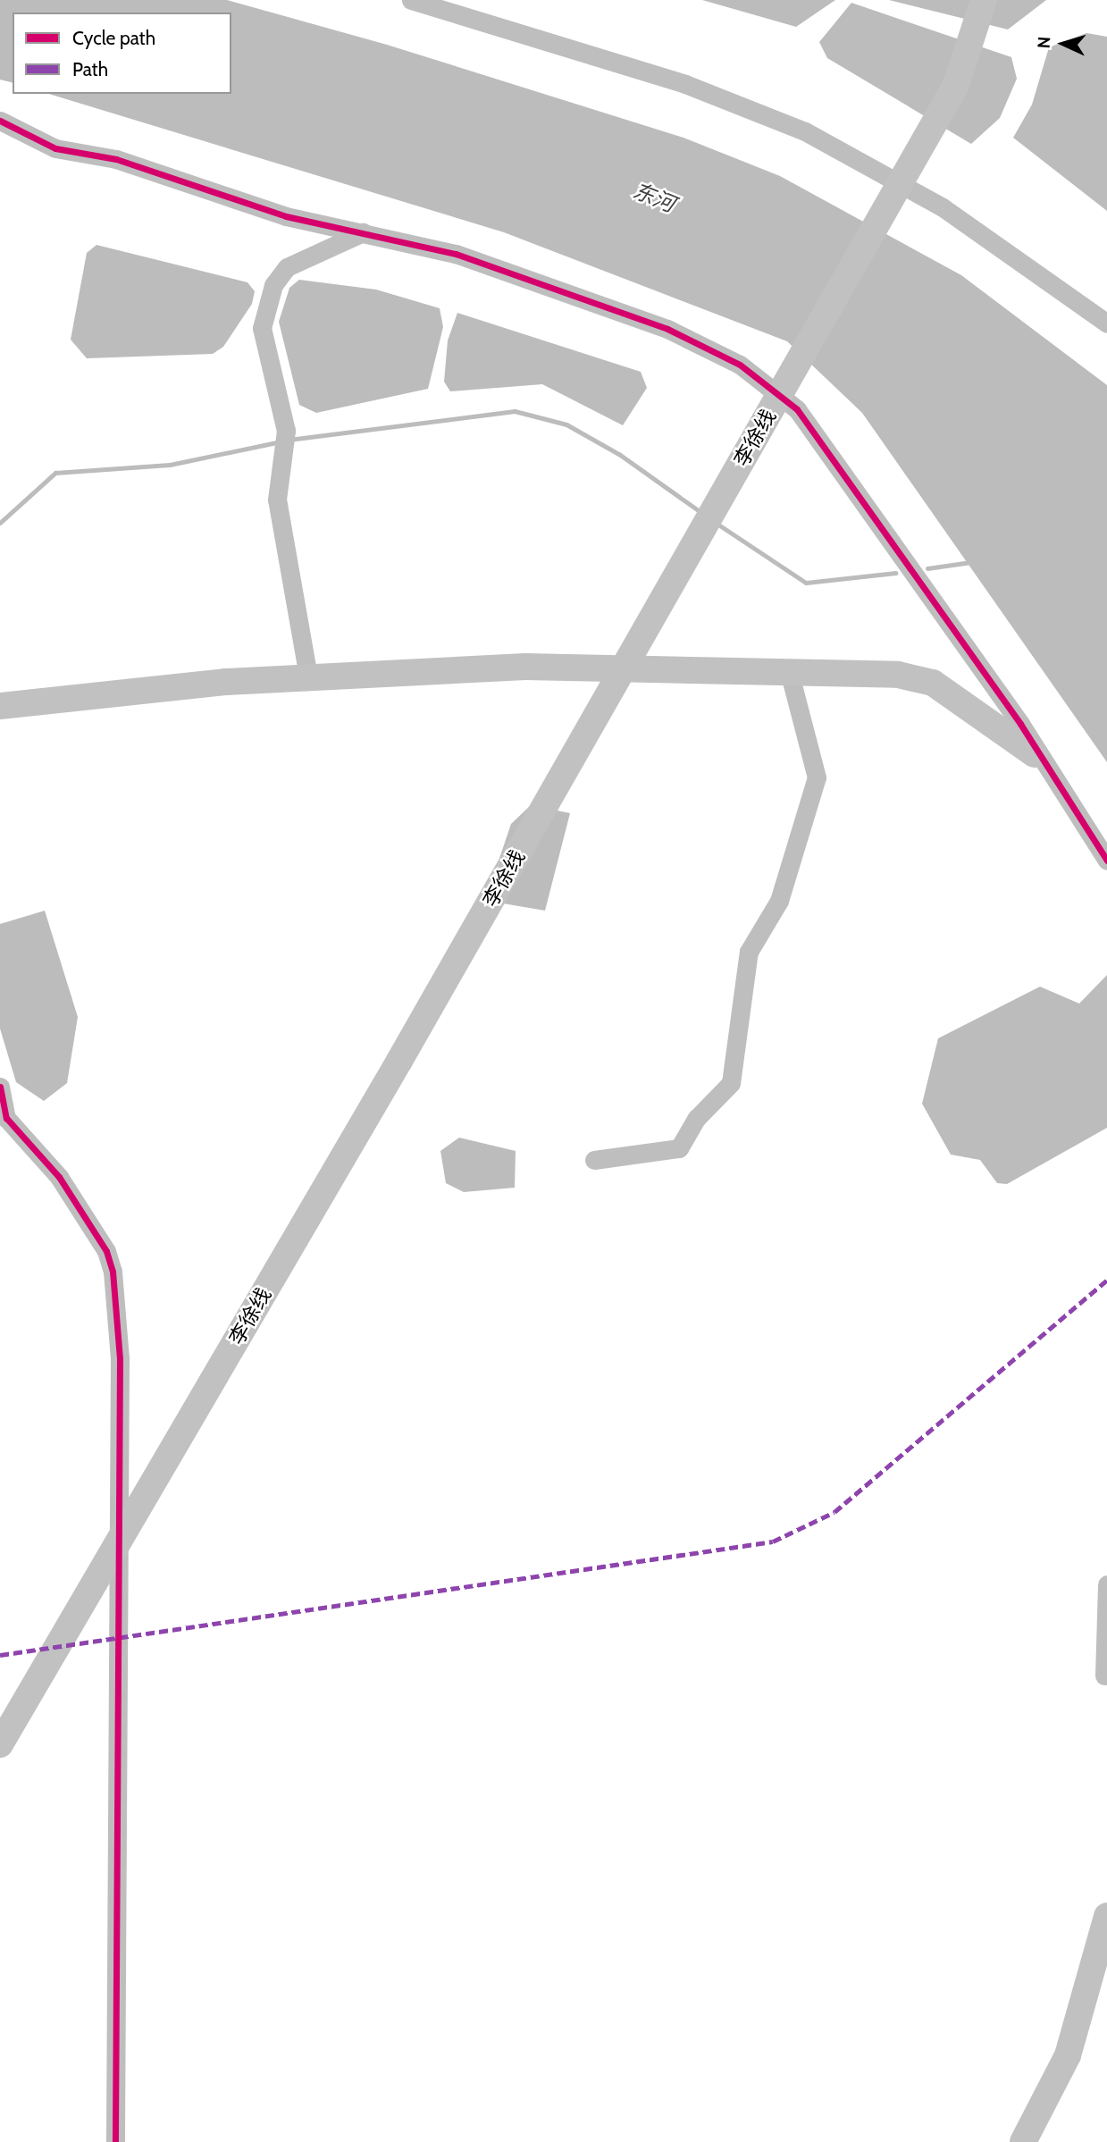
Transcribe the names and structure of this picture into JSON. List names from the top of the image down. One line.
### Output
{"streets":{"main road":["李徐线"]},"water":["东河"],"legend":["Cycle path","Path"],"north":"left"}
